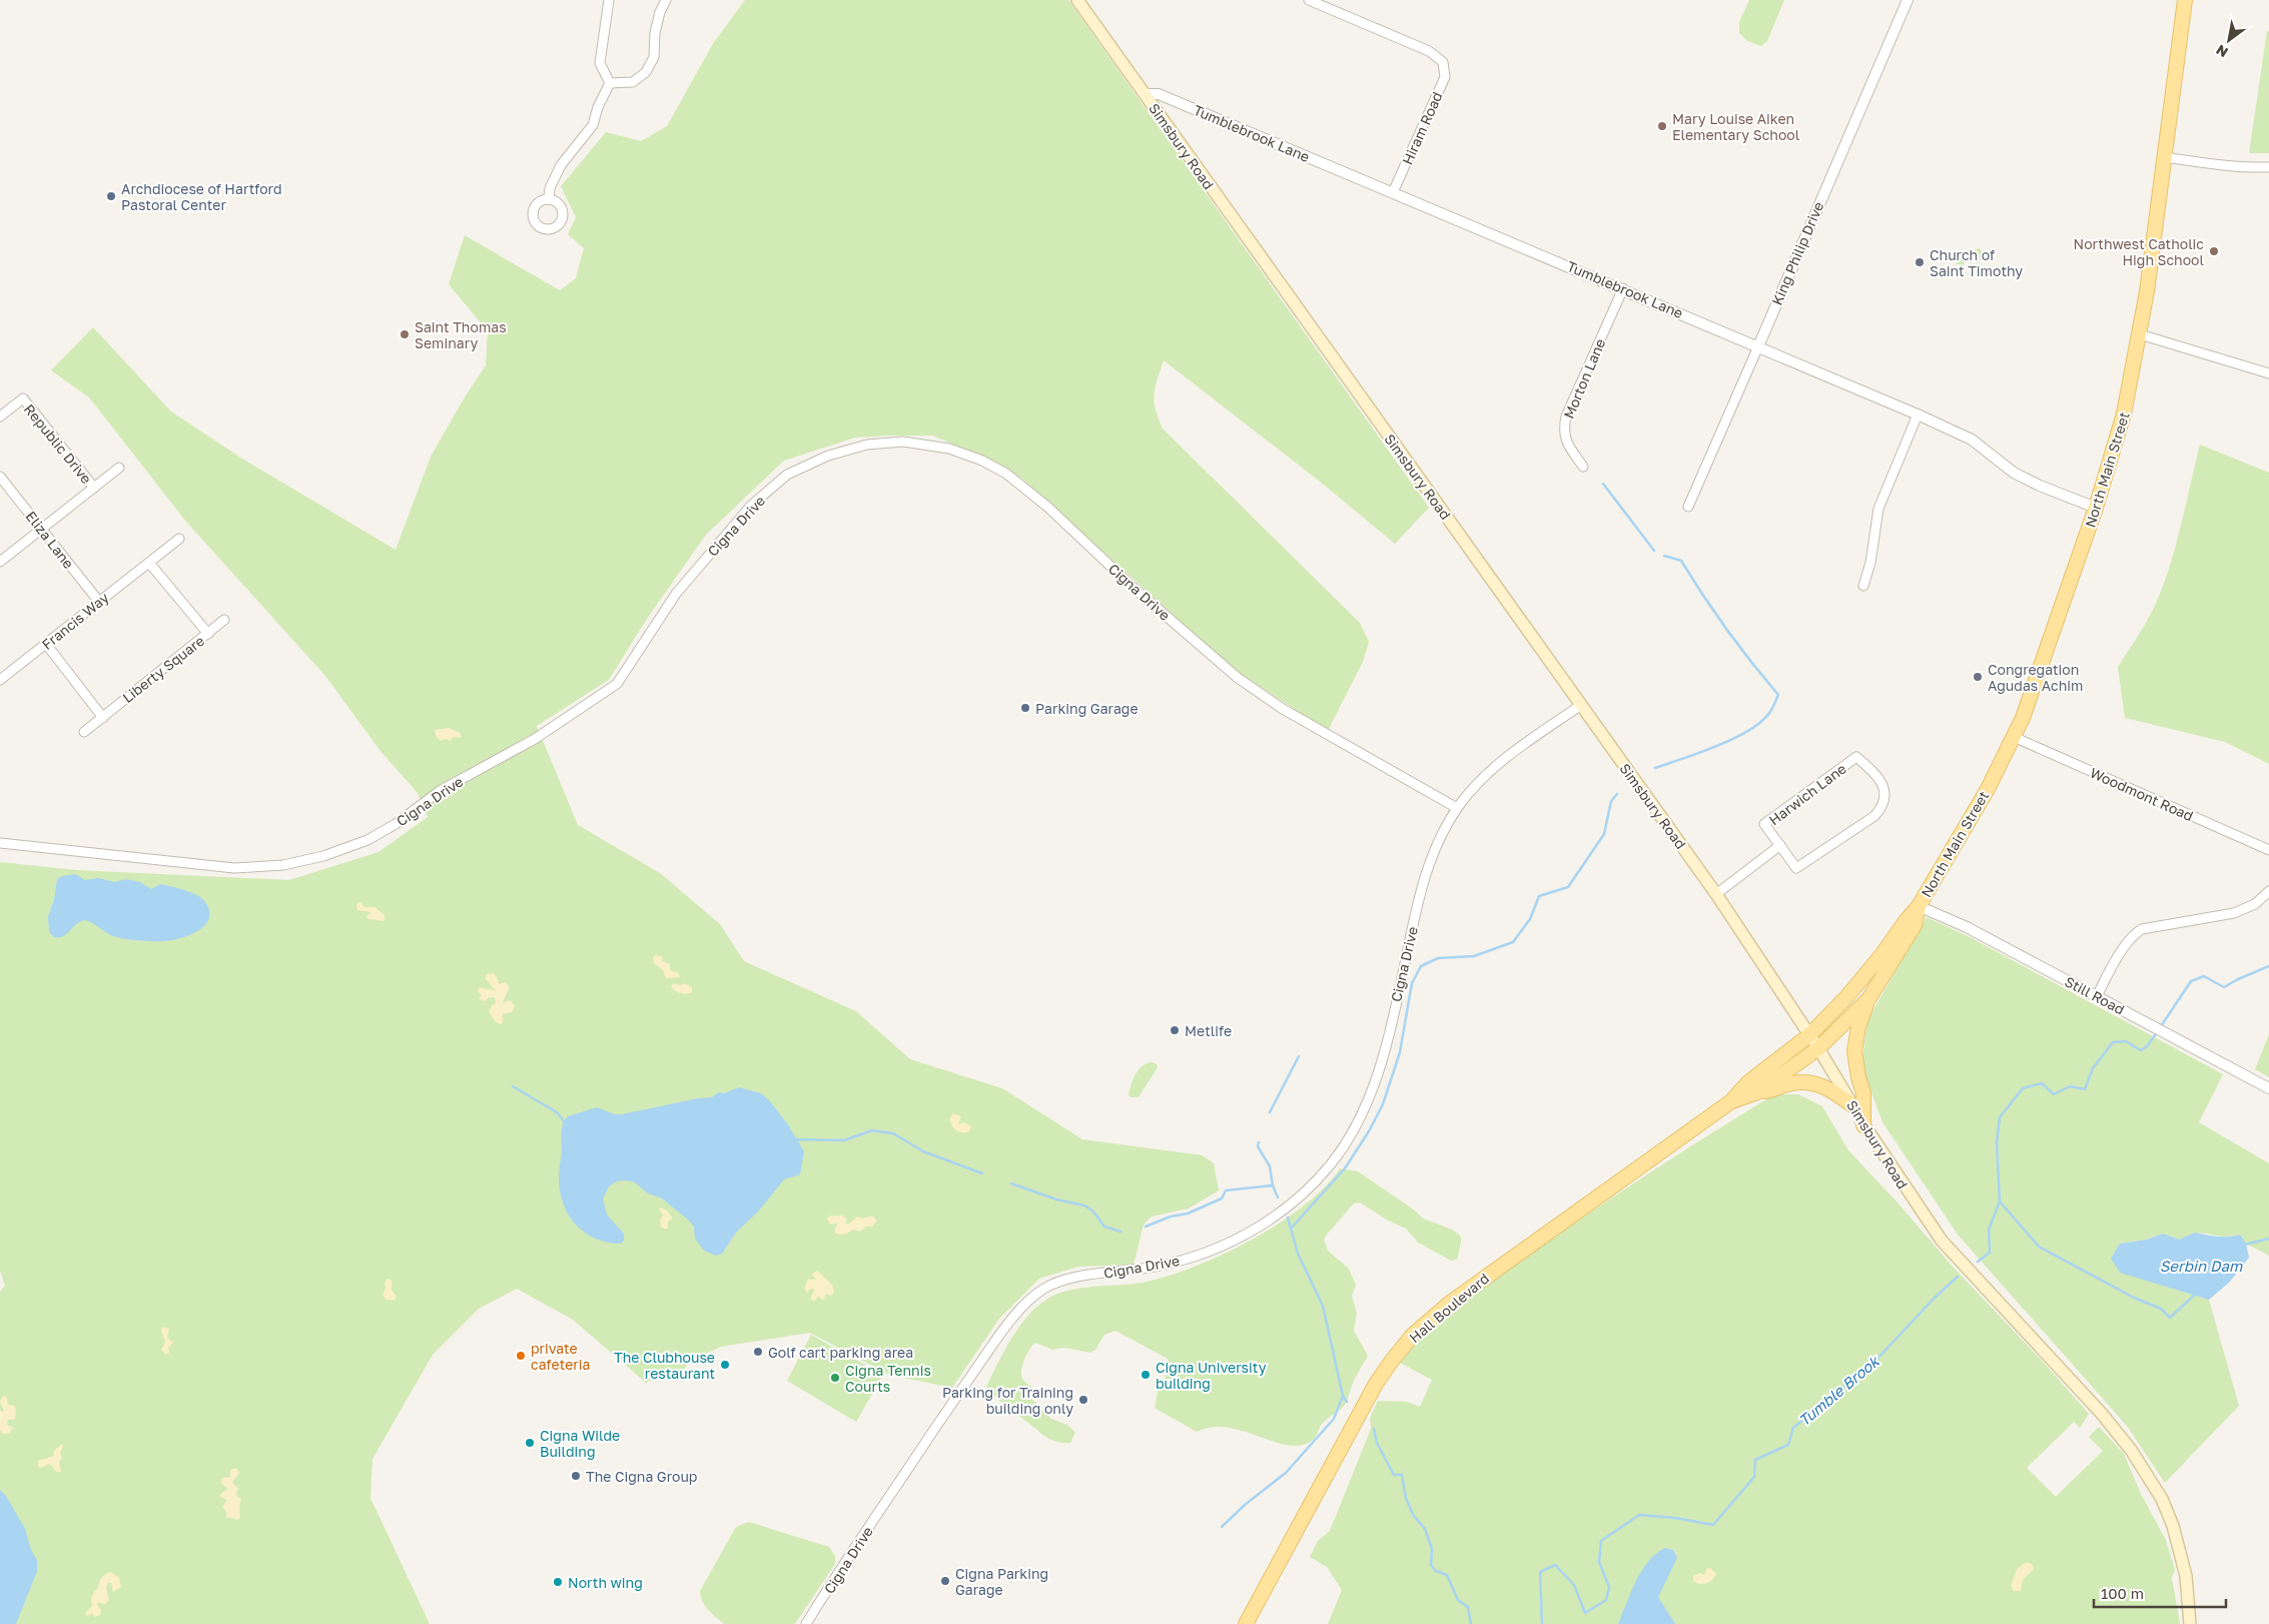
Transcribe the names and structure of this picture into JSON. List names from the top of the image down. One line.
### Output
{"streets":{"main road":["Simsbury Road","North Main Street","Hall Boulevard"],"street":["Hiram Road","Tumblebrook Lane","King Philip Drive","Morton Lane","Republic Drive","Cigna Drive","Eliza Lane","Francis Way","Liberty Square","Harwich Lane","Woodmont Road","Still Road"]},"crossings":[["Hiram Road","Tumblebrook Lane"],["Tumblebrook Lane","Simsbury Road"],["Tumblebrook Lane","King Philip Drive"],["Tumblebrook Lane","Morton Lane"],["Tumblebrook Lane","North Main Street"],["Simsbury Road","North Main Street"],["Simsbury Road","Cigna Drive"],["Simsbury Road","Harwich Lane"],["Simsbury Road","Hall Boulevard"],["Republic Drive","Eliza Lane"],["North Main Street","Woodmont Road"],["North Main Street","Still Road"],["North Main Street","Hall Boulevard"],["Eliza Lane","Francis Way"]],"water":["Serbin Dam","Tumble Brook"],"places":["Mary Louise Aiken Elementary School","Archdiocese of Hartford Pastoral Center","Northwest Catholic High School","Church of Saint Timothy","Saint Thomas Seminary","Congregation Agudas Achim","Parking Garage","Metlife","Golf cart parking area","private cafeteria","The Clubhouse restaurant","Cigna University building","Cigna Tennis Courts","Parking for Training building only","Cigna Wilde Building","The Cigna Group","Cigna Parking Garage","North wing"],"scale_bar":"100 m","north":"bottom left"}
